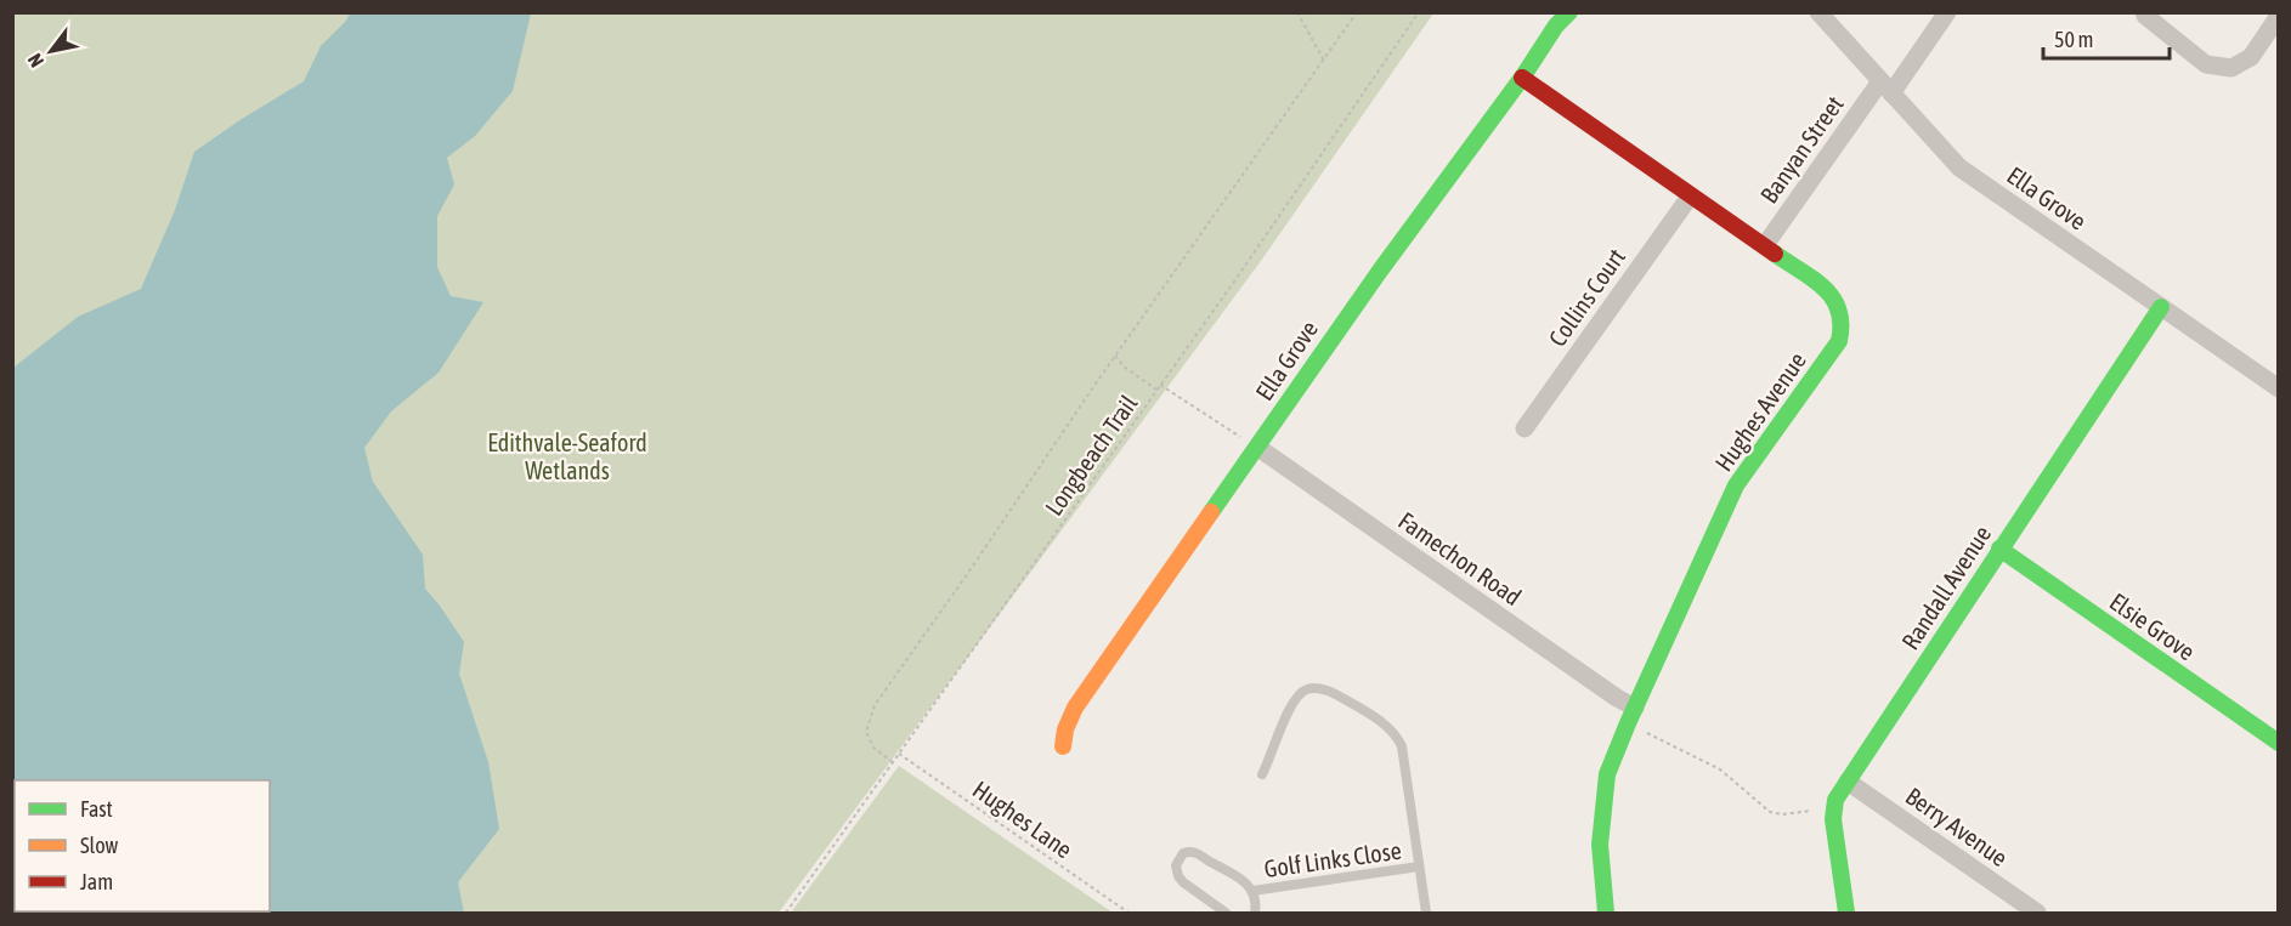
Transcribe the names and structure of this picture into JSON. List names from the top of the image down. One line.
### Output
{"streets":{"street":["Banyan Street","Ella Grove","Collins Court","Hughes Avenue","Famechon Road","Randall Avenue","Elsie Grove","Berry Avenue"],"lane":["Golf Links Close"],"path":["Longbeach Trail","Hughes Lane"]},"crossings":[["Banyan Street","Ella Grove"],["Banyan Street","Hughes Avenue"],["Ella Grove","Hughes Avenue"],["Ella Grove","Famechon Road"],["Ella Grove","Randall Avenue"],["Collins Court","Hughes Avenue"],["Hughes Avenue","Famechon Road"],["Longbeach Trail","Hughes Lane"],["Randall Avenue","Elsie Grove"],["Randall Avenue","Berry Avenue"]],"parks":["Edithvale-Seaford Wetlands"],"legend":["Fast","Slow","Jam"],"scale_bar":"50 m","north":"bottom left"}
